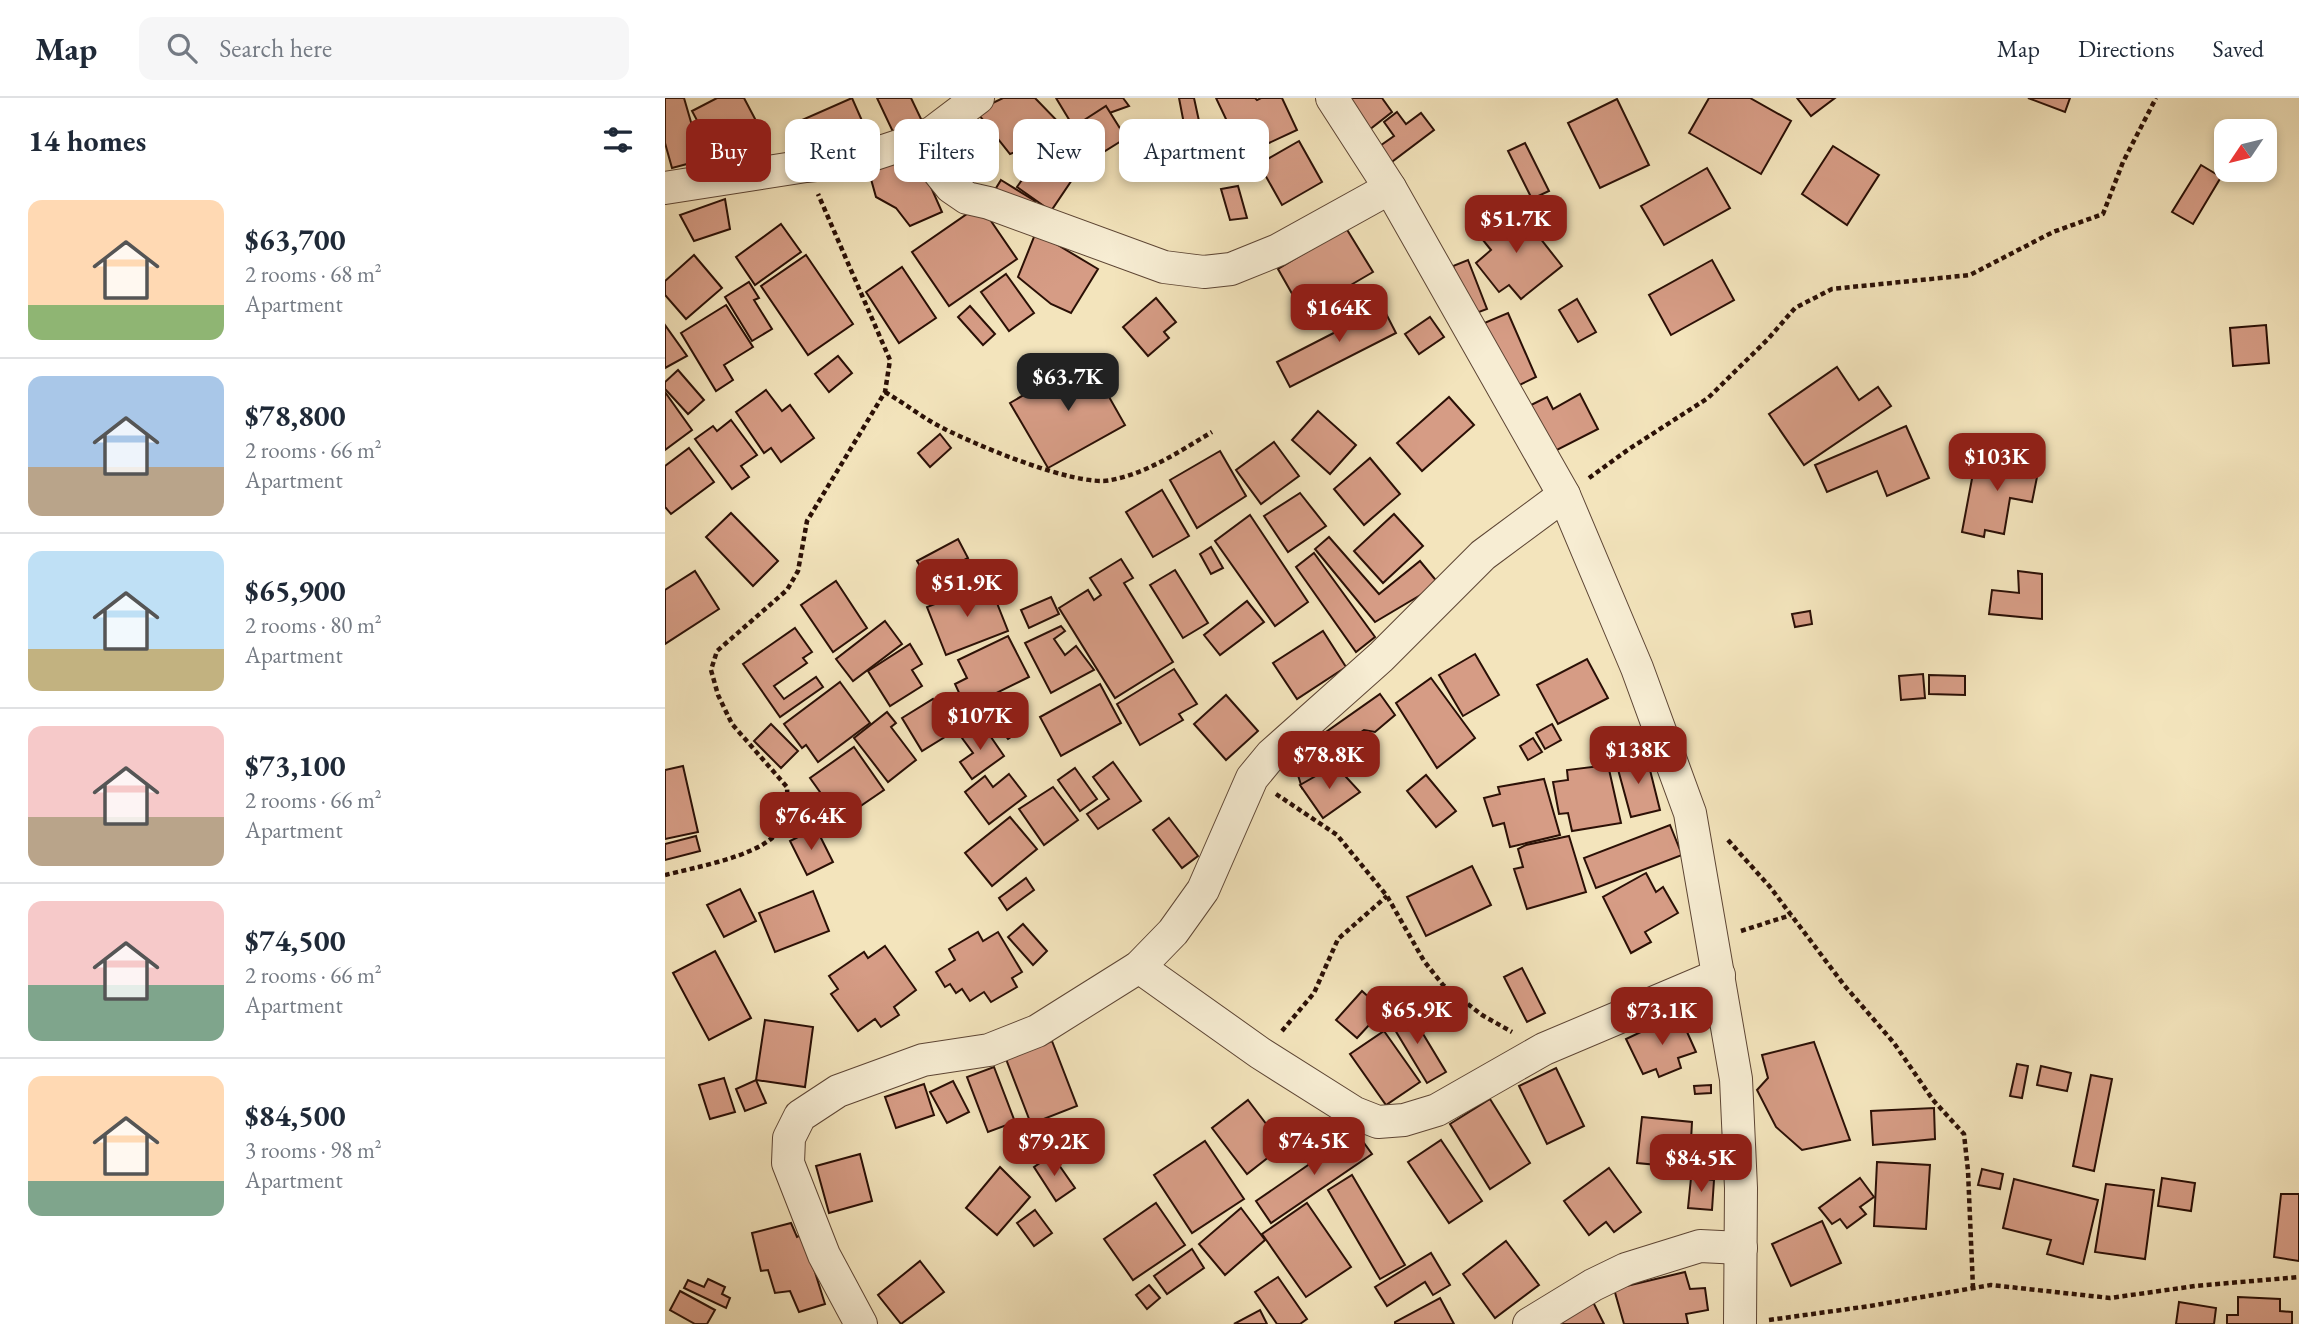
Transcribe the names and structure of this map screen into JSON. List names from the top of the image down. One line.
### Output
{"north":"bottom left","page":{"header":"Map","search":"Search here","nav":["Map","Directions","Saved"],"heading":"14 homes","chip":["Buy","Rent","Filters","New","Apartment"],"list":[{"name":"$63,700","note":"2 rooms · 68 m² · Apartment"},{"name":"$78,800","note":"2 rooms · 66 m² · Apartment"},{"name":"$65,900","note":"2 rooms · 80 m² · Apartment"},{"name":"$73,100","note":"2 rooms · 66 m² · Apartment"},{"name":"$74,500","note":"2 rooms · 66 m² · Apartment"},{"name":"$84,500","note":"3 rooms · 98 m² · Apartment"}],"price":["$51.7K","$164K","$63.7K","$103K","$51.9K","$107K","$138K","$78.8K","$76.4K","$65.9K","$73.1K","$74.5K","$79.2K","$84.5K"]}}
